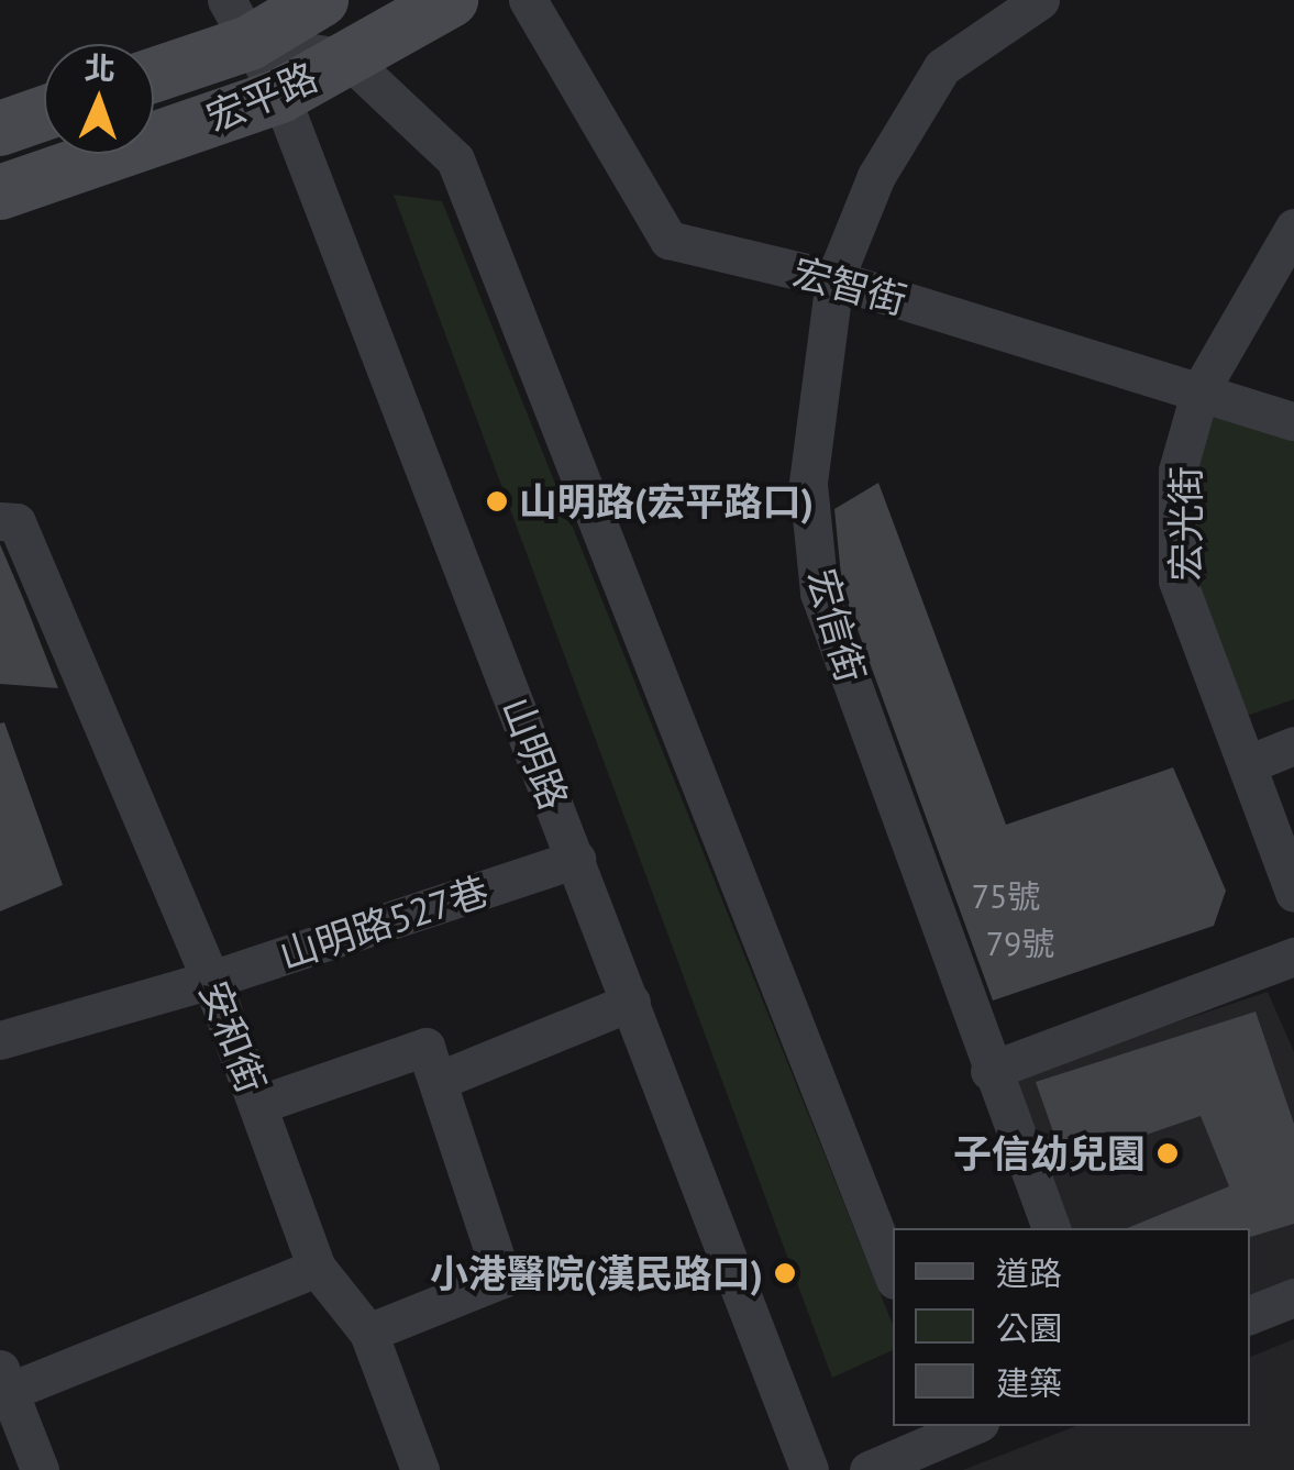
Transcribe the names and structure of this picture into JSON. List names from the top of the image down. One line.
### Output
{"streets":{"street":["宏平路","宏智街","宏光街","宏信街","山明路","山明路527巷","安和街"]},"crossings":[["宏平路","山明路"],["宏智街","宏光街"],["宏智街","宏信街"],["山明路","山明路527巷"],["山明路527巷","安和街"]],"places":["山明路(宏平路口)","子信幼兒園","小港醫院(漢民路口)"],"house_numbers":["75號","79號"],"legend":["道路","公園","建築"],"north":"top"}
